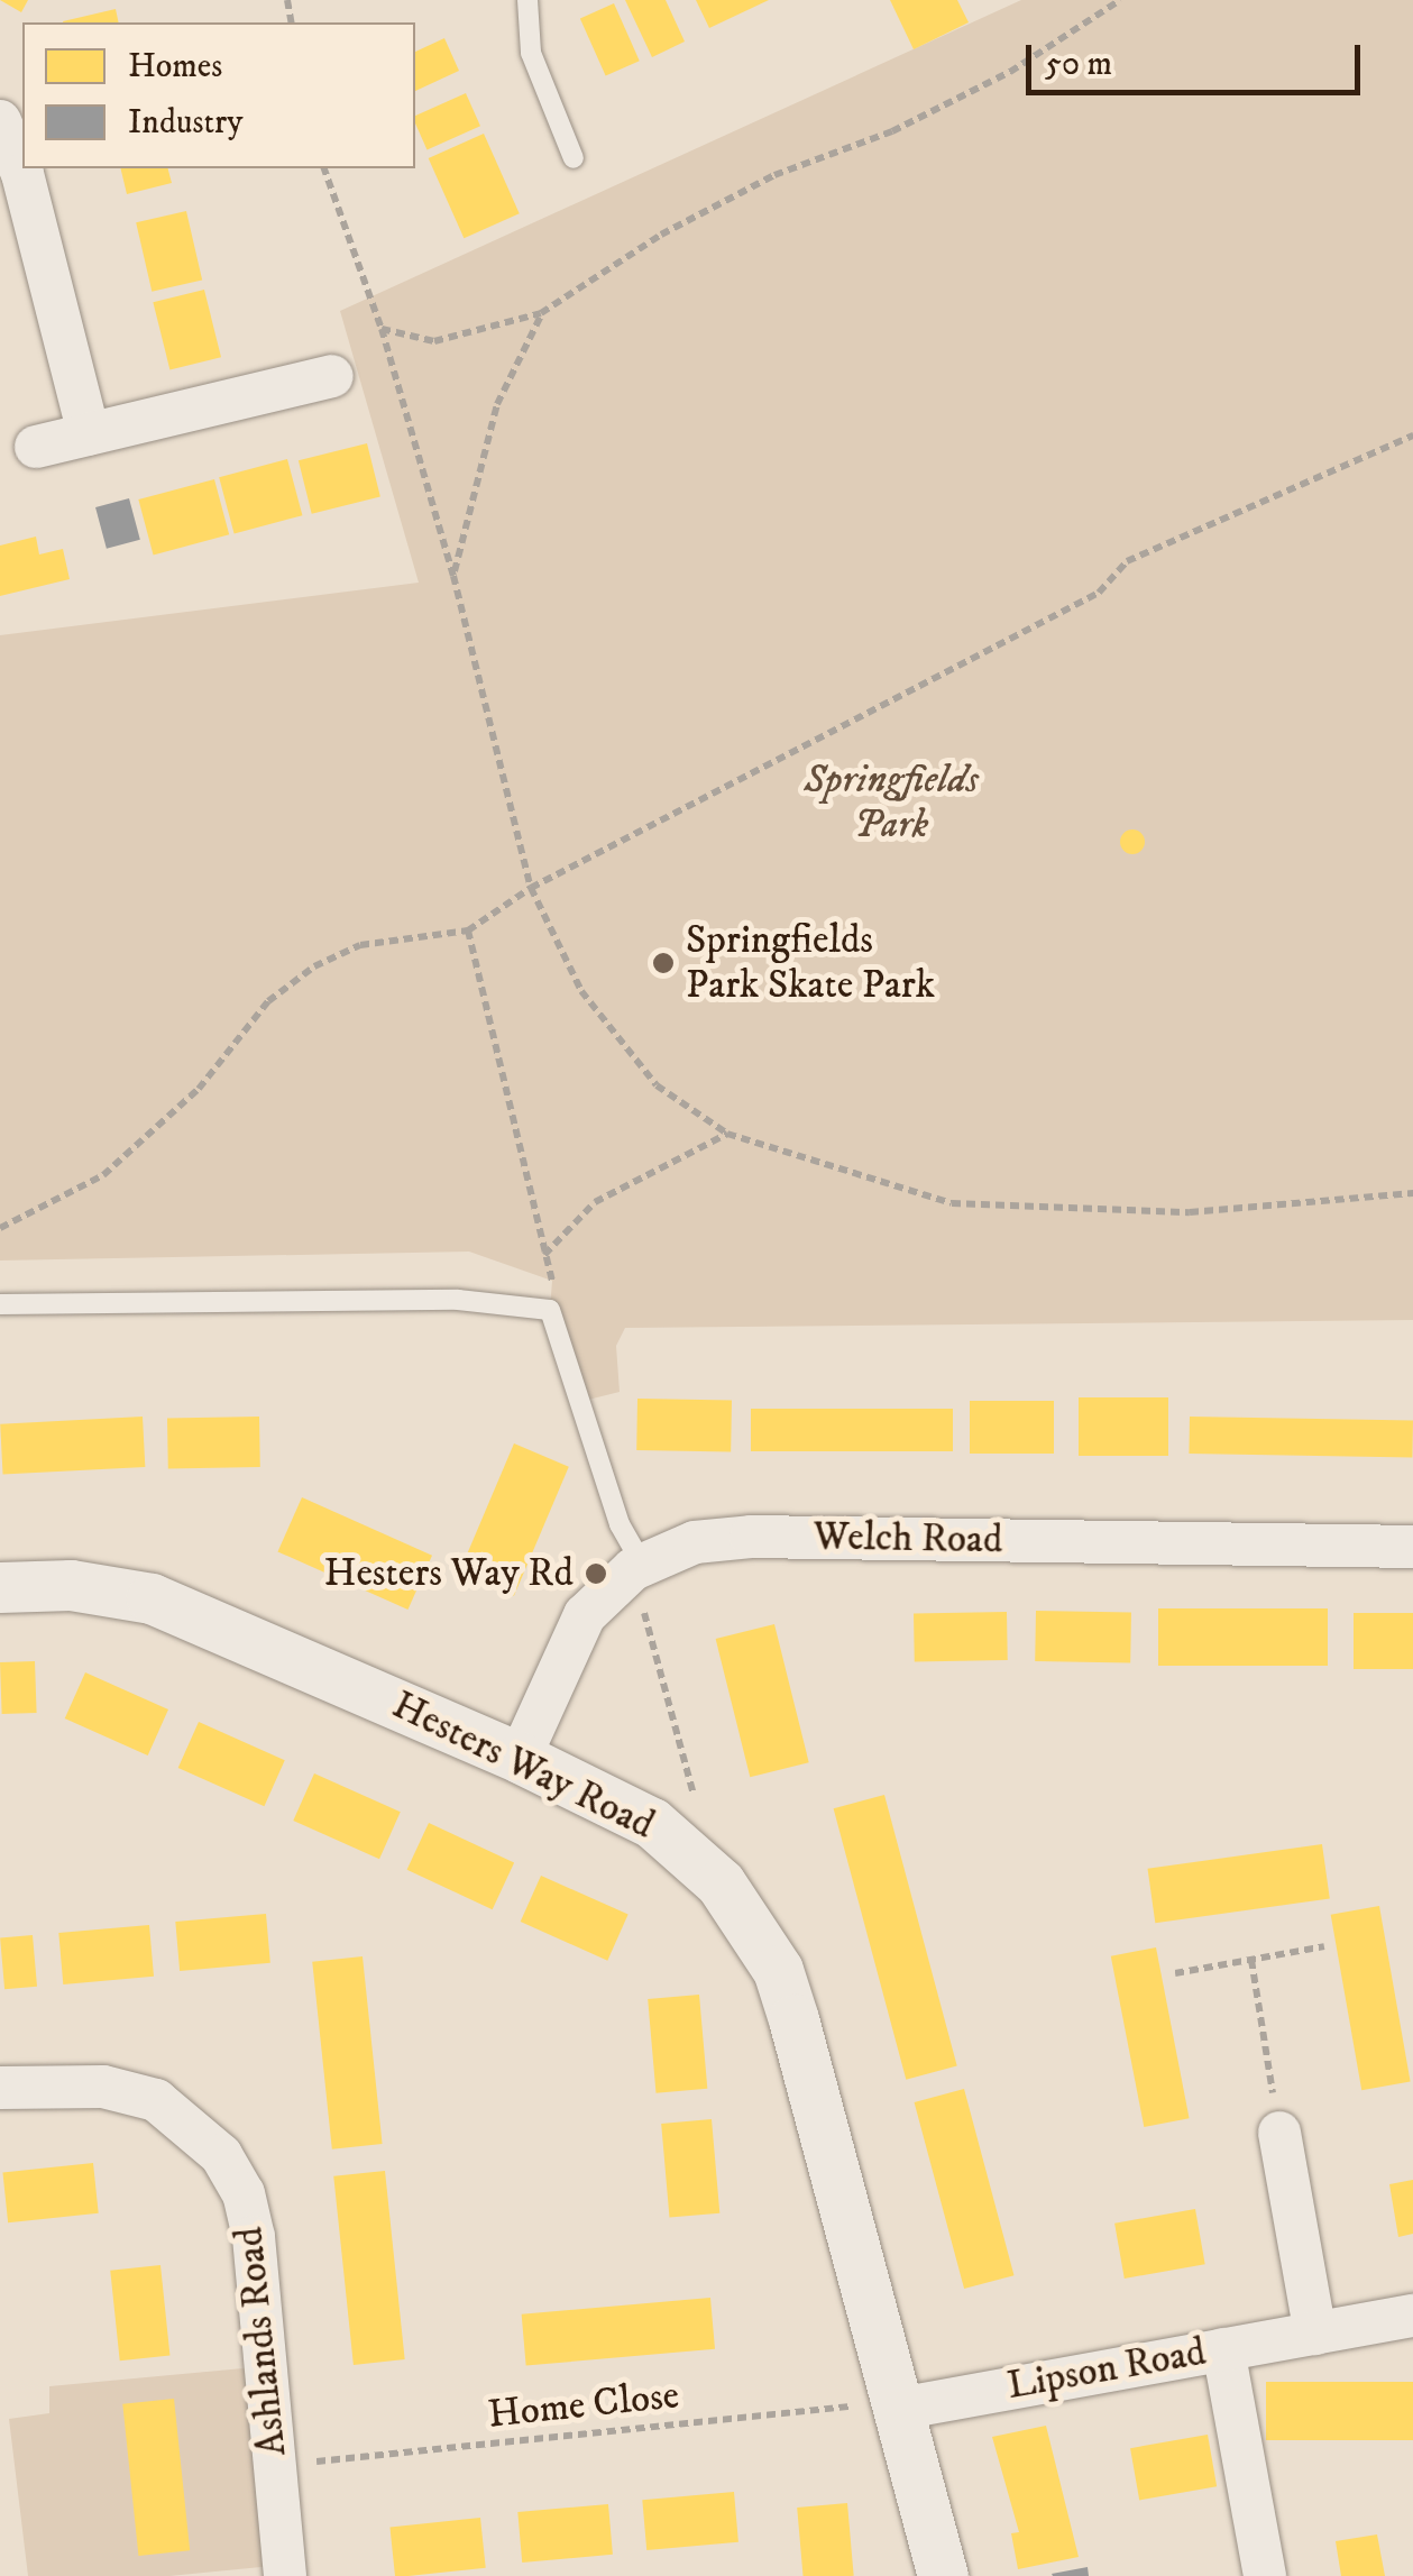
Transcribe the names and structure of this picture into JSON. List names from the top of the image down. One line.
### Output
{"streets":{"street":["Welch Road","Hesters Way Road","Ashlands Road","Lipson Road"],"path":["Home Close"]},"crossings":[["Welch Road","Hesters Way Road"],["Hesters Way Road","Lipson Road"],["Hesters Way Road","Home Close"],["Ashlands Road","Home Close"],["Lipson Road","Home Close"]],"parks":["Springfields Park"],"places":["Springfields Park Skate Park","Hesters Way Rd"],"legend":["Homes","Industry"],"scale_bar":"50 m"}
